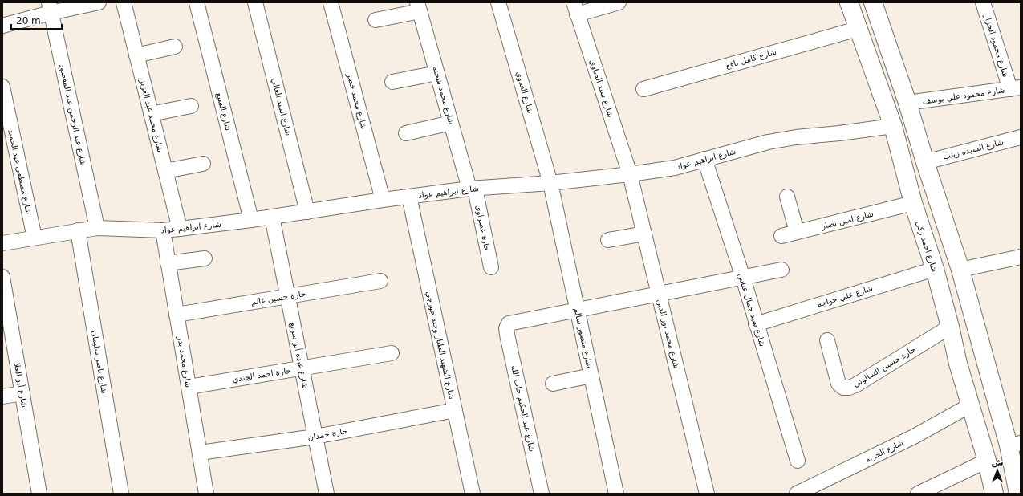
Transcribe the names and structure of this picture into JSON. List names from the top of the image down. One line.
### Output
{"streets":{"street":["شارع محمود الجزار","شارع كامل نافع","شارع سيد الصاوي","شارع العدوي","شارع محمد شحته","شارع محمود علي يوسف","شارع محمد خضر","شارع السد العالي","شارع السبع","شارع عبد الرحمن عبد المقصود","شارع محمد عبد العزيز","شارع السيده زينب","شارع ابراهيم عواد","شارع مصطفى عبد الحميد","شارع امين نصار","حارة عصراوى","شارع احمد زكي","شارع علي خواجه","حارة حسين غانم","شارع سيد جمال عباس","شارع محمد نور الدين","شارع منصور سالم","شارع الشهيد الطيار وجيه جورجي","شارع عبده أبو سريع","شارع ناصر سليمان","شارع محمد بدر","حارة حسين السالوتي","حارة احمد الجندي","شارع أبو العلا","شارع عبد الحكيم جاب الله","حارة حمدان","شارع الحريه"]},"crossings":[["شارع محمود الجزار","شارع محمود علي يوسف"],["شارع كامل نافع","شارع احمد زكي"],["شارع سيد الصاوي","شارع ابراهيم عواد"],["شارع سيد الصاوي","شارع محمد نور الدين"],["شارع العدوي","شارع ابراهيم عواد"],["شارع العدوي","شارع منصور سالم"],["شارع محمد شحته","شارع ابراهيم عواد"],["شارع محمد شحته","حارة عصراوى"],["شارع محمد خضر","شارع ابراهيم عواد"],["شارع السد العالي","شارع ابراهيم عواد"],["شارع السبع","شارع ابراهيم عواد"],["شارع عبد الرحمن عبد المقصود","شارع ابراهيم عواد"],["شارع محمد عبد العزيز","شارع ابراهيم عواد"],["شارع ابراهيم عواد","شارع مصطفى عبد الحميد"],["شارع ابراهيم عواد","حارة عصراوى"],["شارع ابراهيم عواد","شارع احمد زكي"],["شارع ابراهيم عواد","شارع سيد جمال عباس"],["شارع ابراهيم عواد","شارع محمد نور الدين"],["شارع ابراهيم عواد","شارع منصور سالم"],["شارع ابراهيم عواد","شارع الشهيد الطيار وجيه جورجي"],["شارع ابراهيم عواد","شارع عبده أبو سريع"],["شارع ابراهيم عواد","شارع ناصر سليمان"],["شارع ابراهيم عواد","شارع محمد بدر"],["شارع امين نصار","شارع احمد زكي"],["شارع احمد زكي","شارع علي خواجه"],["شارع احمد زكي","حارة حسين السالوتي"],["شارع احمد زكي","شارع الحريه"],["شارع علي خواجه","شارع سيد جمال عباس"],["حارة حسين غانم","شارع عبده أبو سريع"],["حارة حسين غانم","شارع محمد بدر"],["شارع منصور سالم","شارع عبد الحكيم جاب الله"],["شارع الشهيد الطيار وجيه جورجي","حارة حمدان"],["شارع عبده أبو سريع","حارة احمد الجندي"],["شارع عبده أبو سريع","حارة حمدان"],["شارع محمد بدر","حارة احمد الجندي"],["شارع محمد بدر","حارة حمدان"]],"scale_bar":"20 m","north":"top"}
